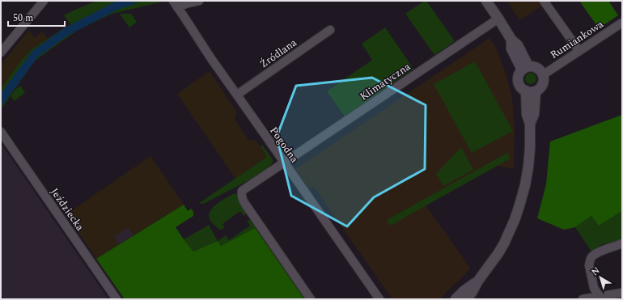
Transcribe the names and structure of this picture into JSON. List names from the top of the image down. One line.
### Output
{"streets":{"street":["Rumiankowa","Źródlana","Klimatyczna","Pogodna","Jeździecka"]},"crossings":[["Źródlana","Pogodna"],["Klimatyczna","Pogodna"]],"scale_bar":"50 m","north":"top left"}
